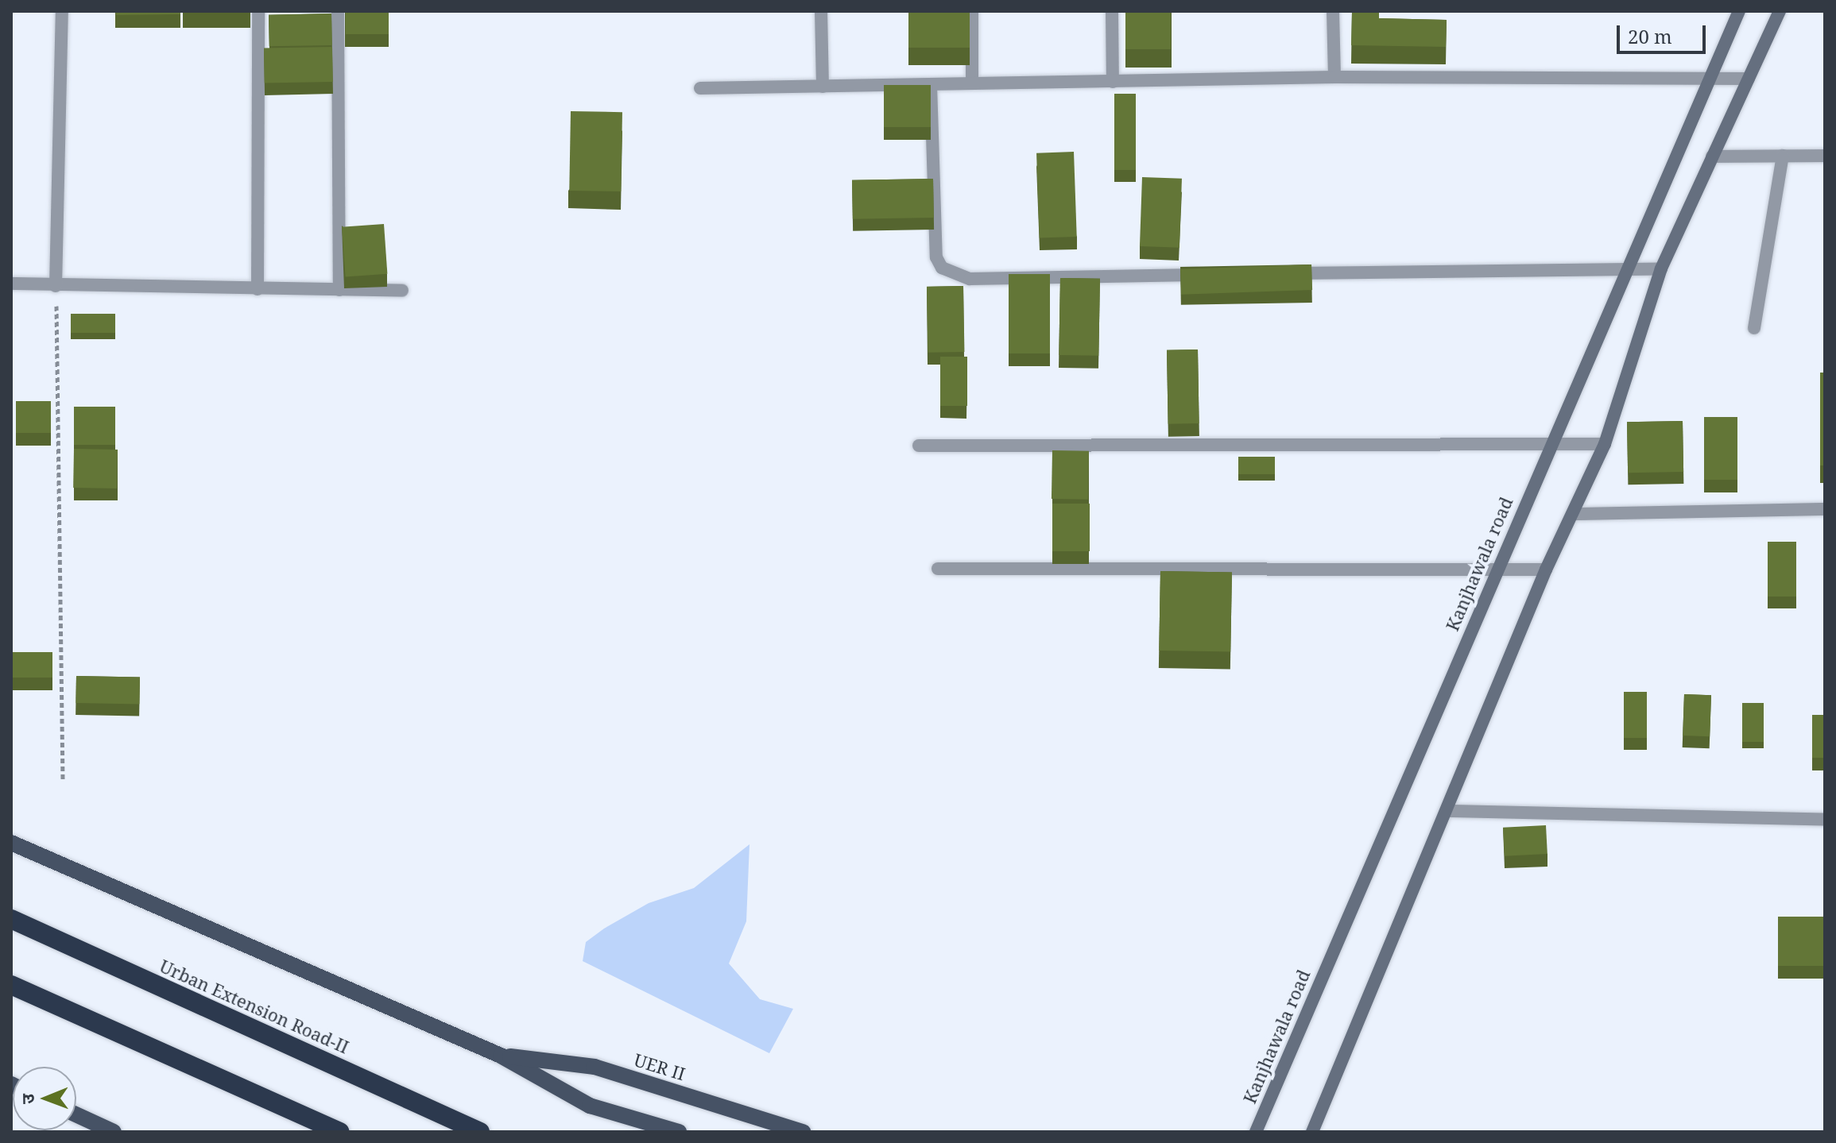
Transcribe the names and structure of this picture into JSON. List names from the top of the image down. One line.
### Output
{"streets":{"highway":["Urban Extension Road-II"],"main road":["Kanjhawala road","UER II"]},"scale_bar":"20 m","north":"left"}
